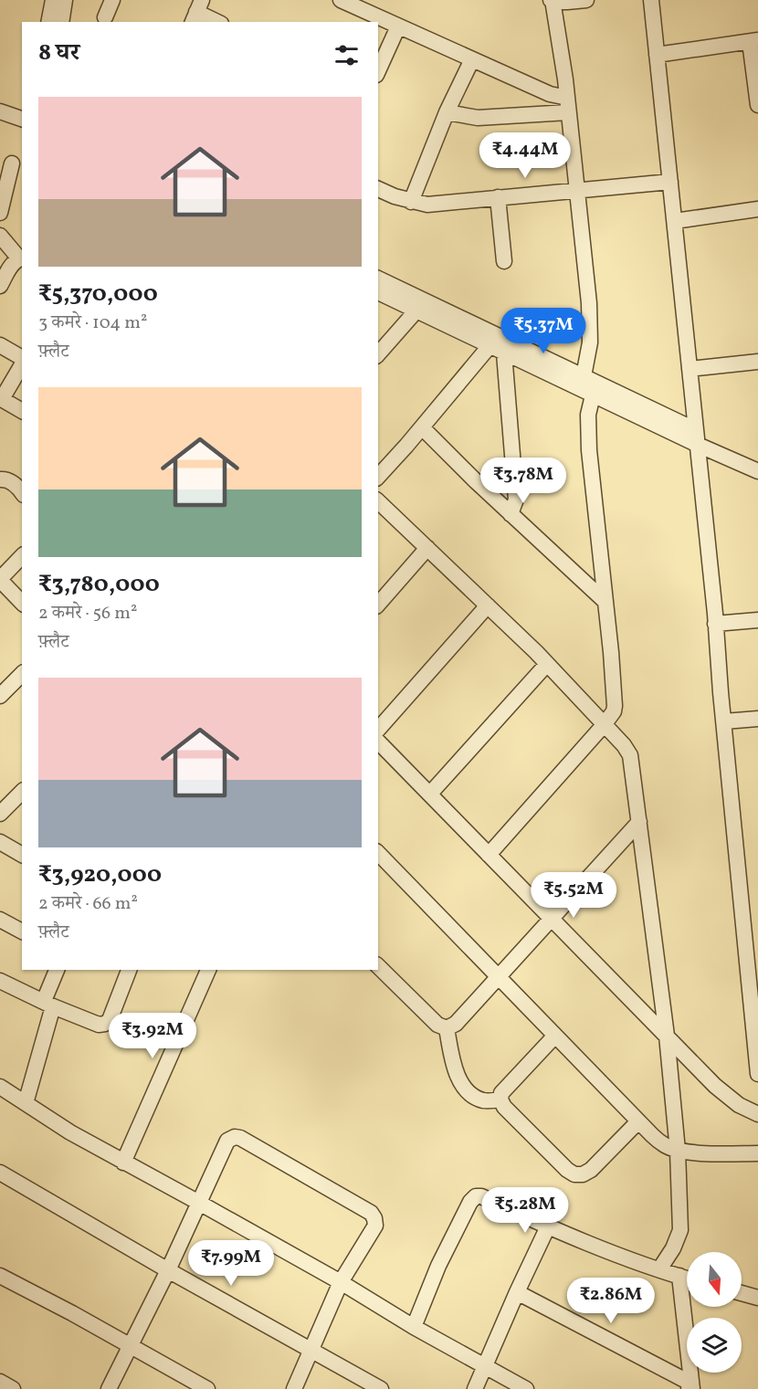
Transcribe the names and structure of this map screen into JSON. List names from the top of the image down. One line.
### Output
{"north":"bottom","page":{"heading":"8 घर","list":[{"name":"₹5,370,000","note":"3 कमरे · 104 m² · फ़्लैट"},{"name":"₹3,780,000","note":"2 कमरे · 56 m² · फ़्लैट"},{"name":"₹3,920,000","note":"2 कमरे · 66 m² · फ़्लैट"}],"price":["₹4.44M","₹5.37M","₹3.78M","₹5.52M","₹3.92M","₹5.28M","₹7.99M","₹2.86M"]}}
